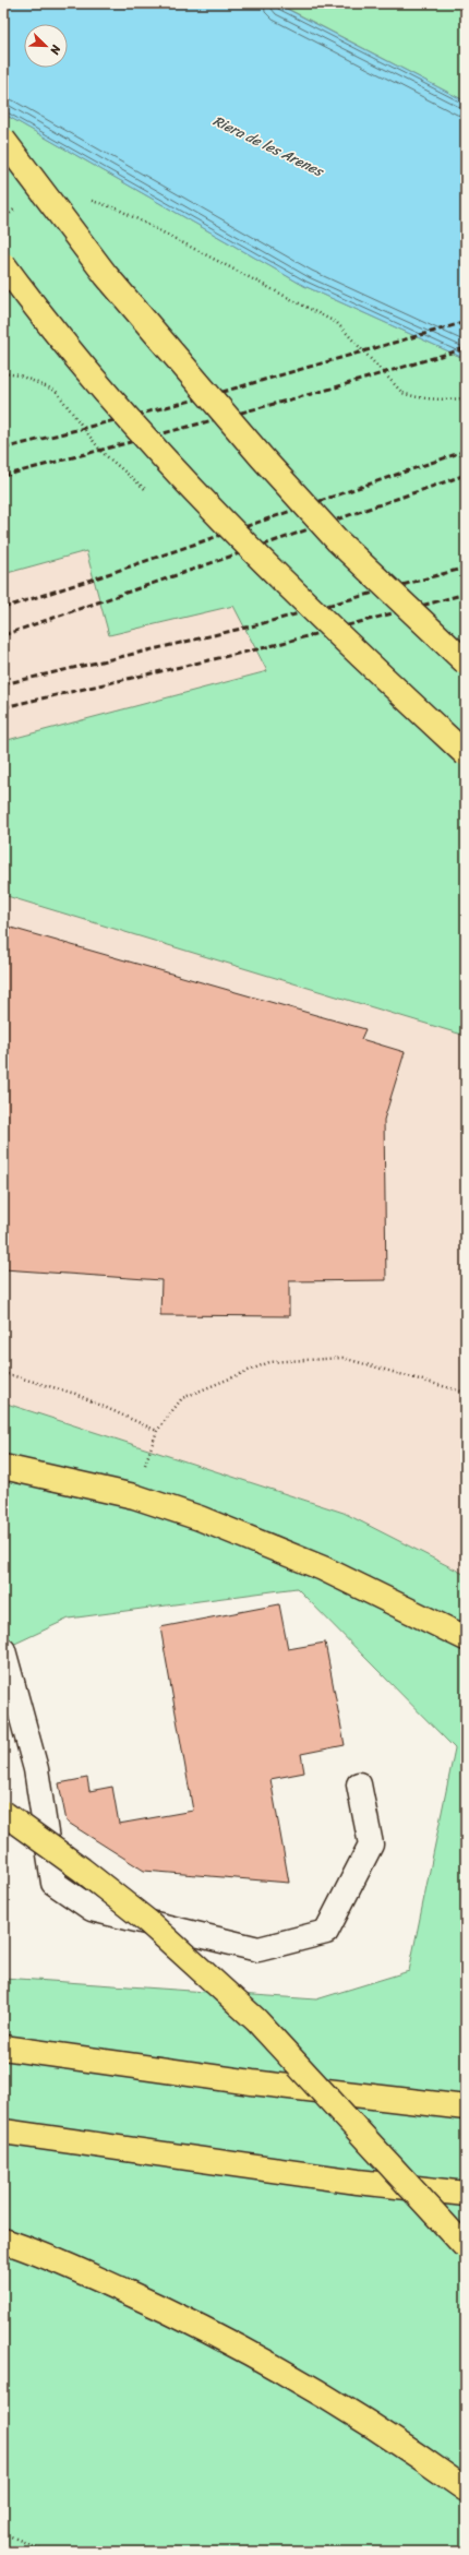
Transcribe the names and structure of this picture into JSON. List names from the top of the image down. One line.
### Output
{"water":["Riera de les Arenes"],"north":"bottom right"}
